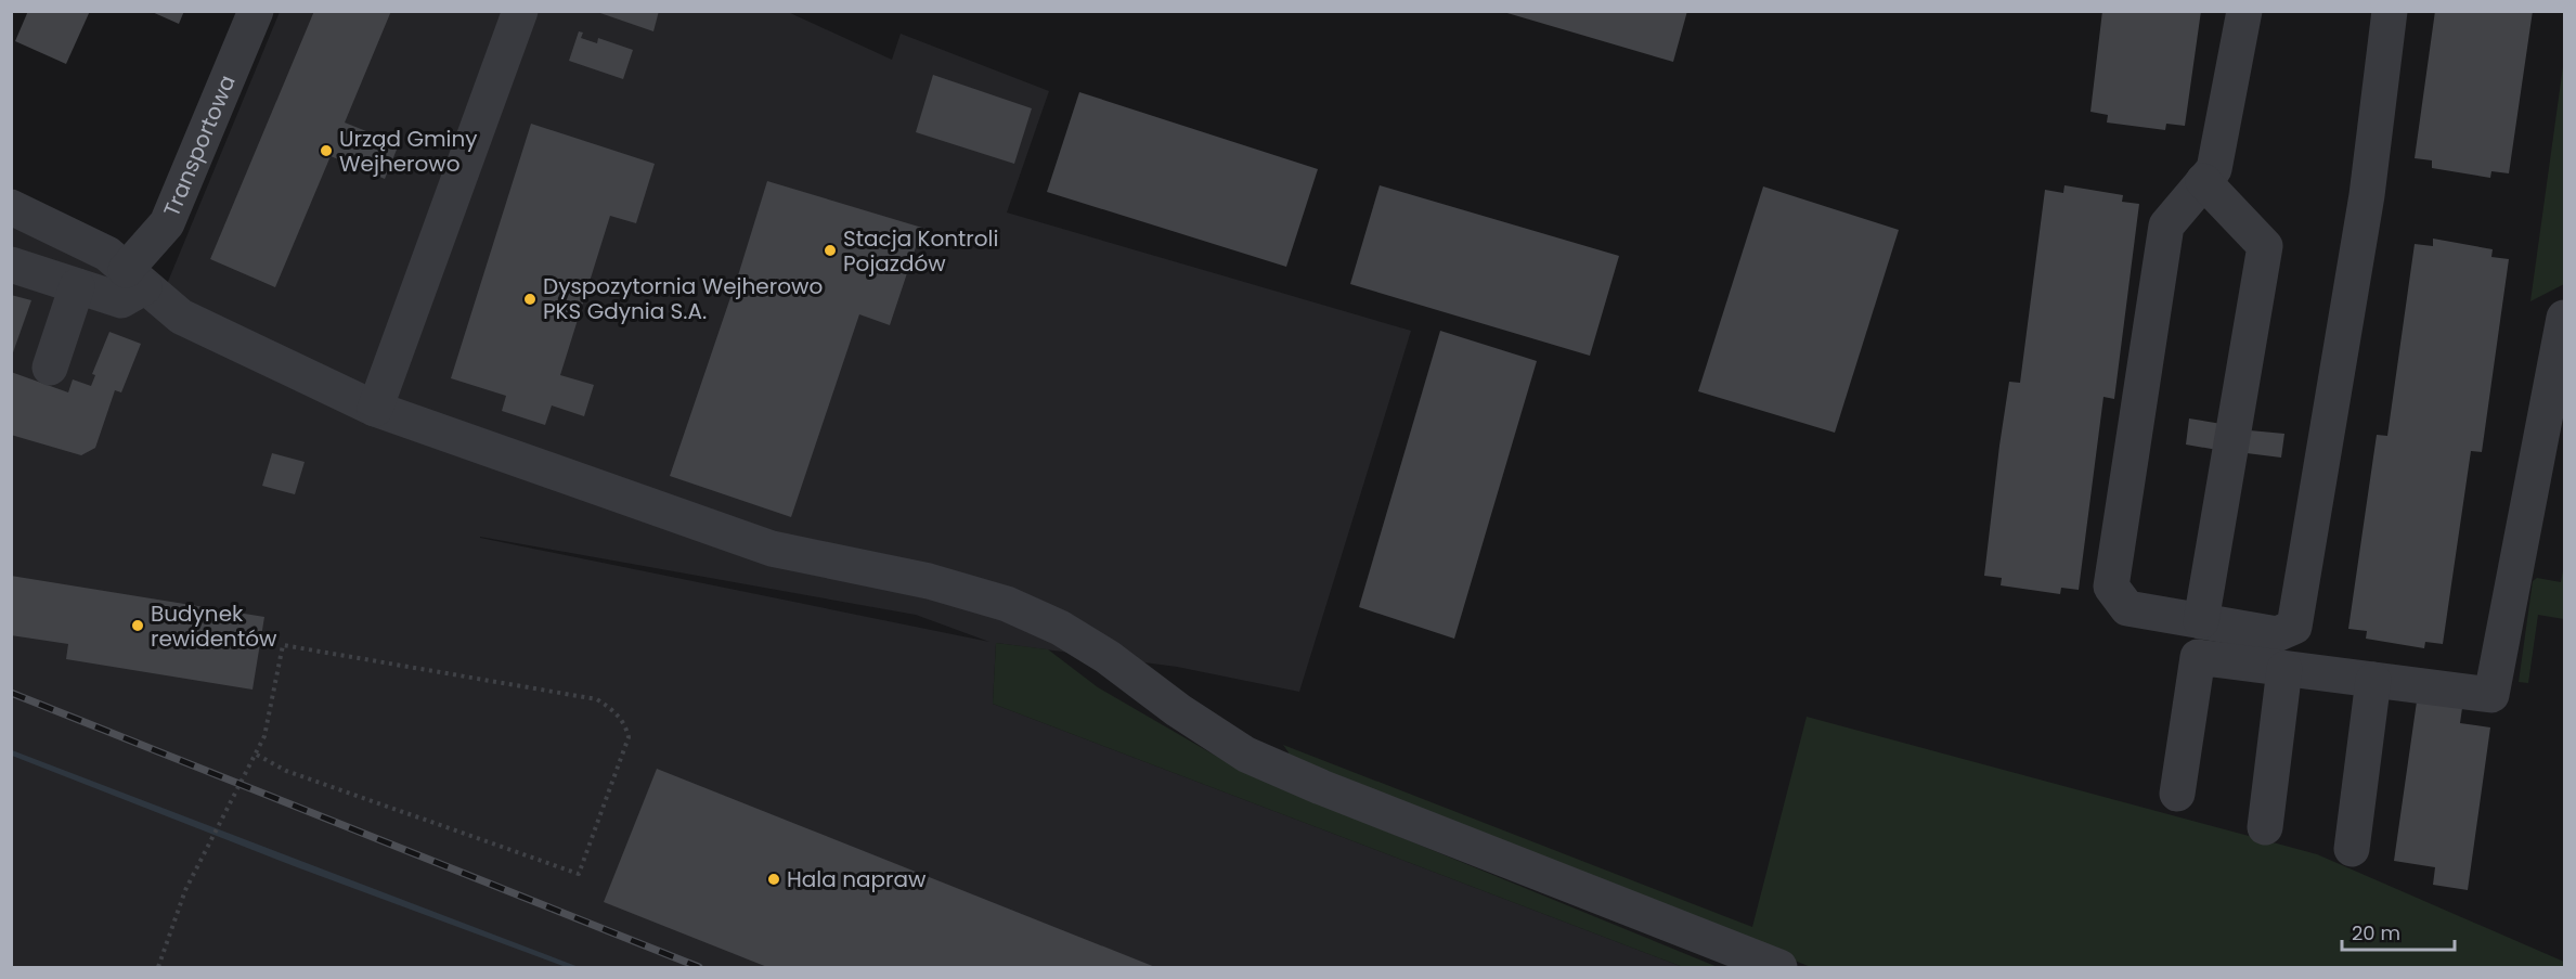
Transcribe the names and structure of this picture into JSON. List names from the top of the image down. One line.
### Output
{"streets":{"street":["Transportowa"]},"places":["Urząd Gminy Wejherowo","Stacja Kontroli Pojazdów","Dyspozytornia Wejherowo PKS Gdynia S.A.","Budynek rewidentów","Hala napraw"],"scale_bar":"20 m"}
